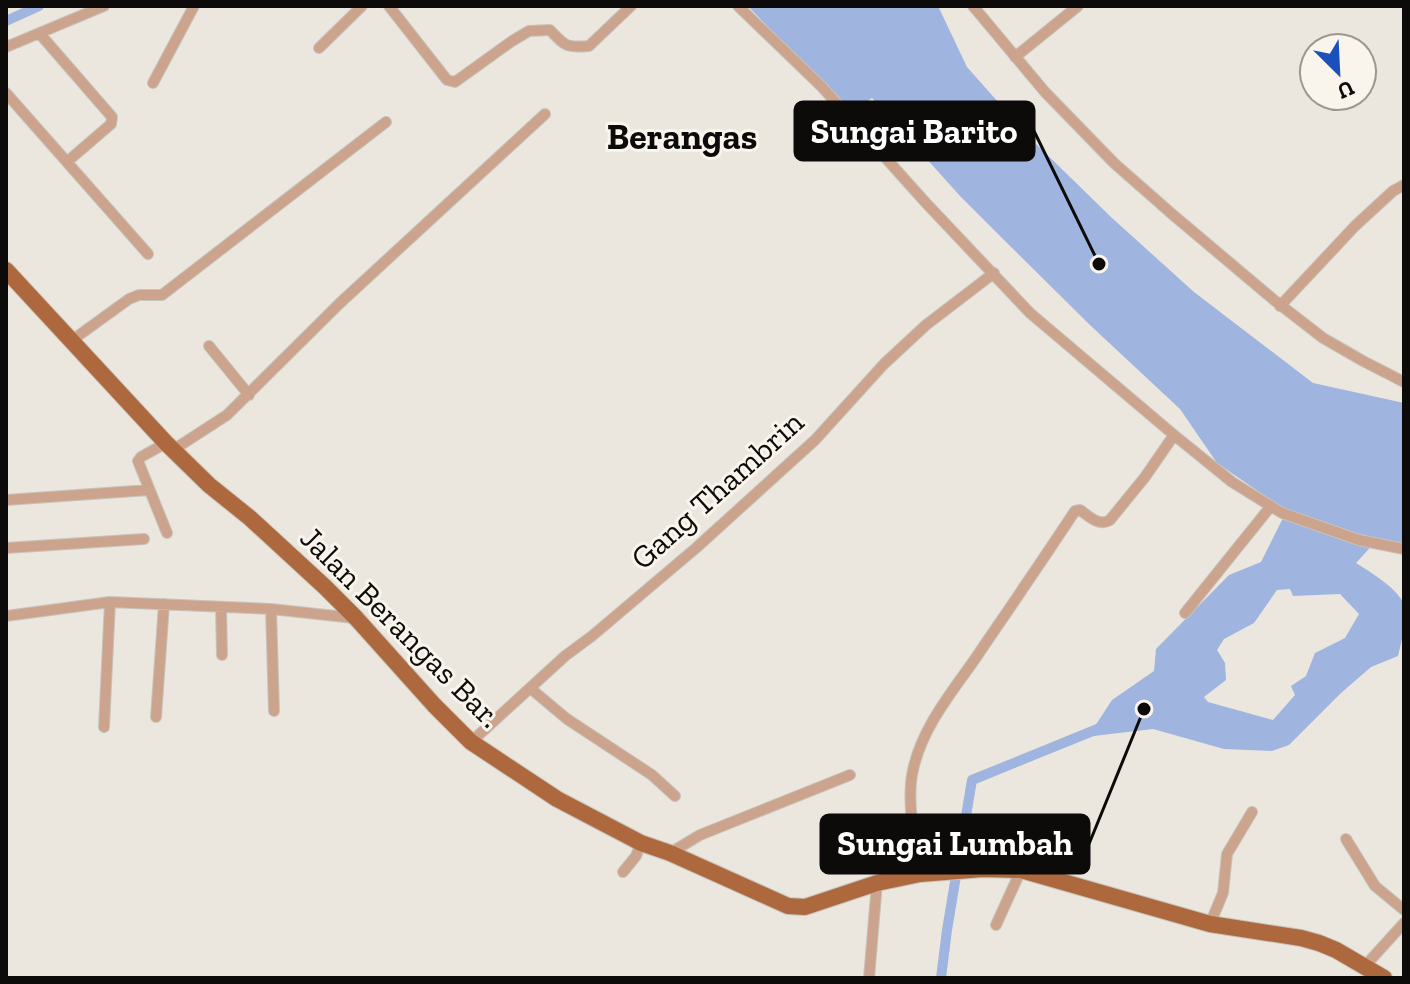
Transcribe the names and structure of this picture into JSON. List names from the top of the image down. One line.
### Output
{"streets":{"main road":["Jalan Berangas Bar."],"street":["Gang Thambrin"]},"crossings":[["Gang Thambrin","Jalan Berangas Bar."]],"districts":["Berangas"],"places":["Sungai Barito","Sungai Lumbah"],"north":"bottom right"}
